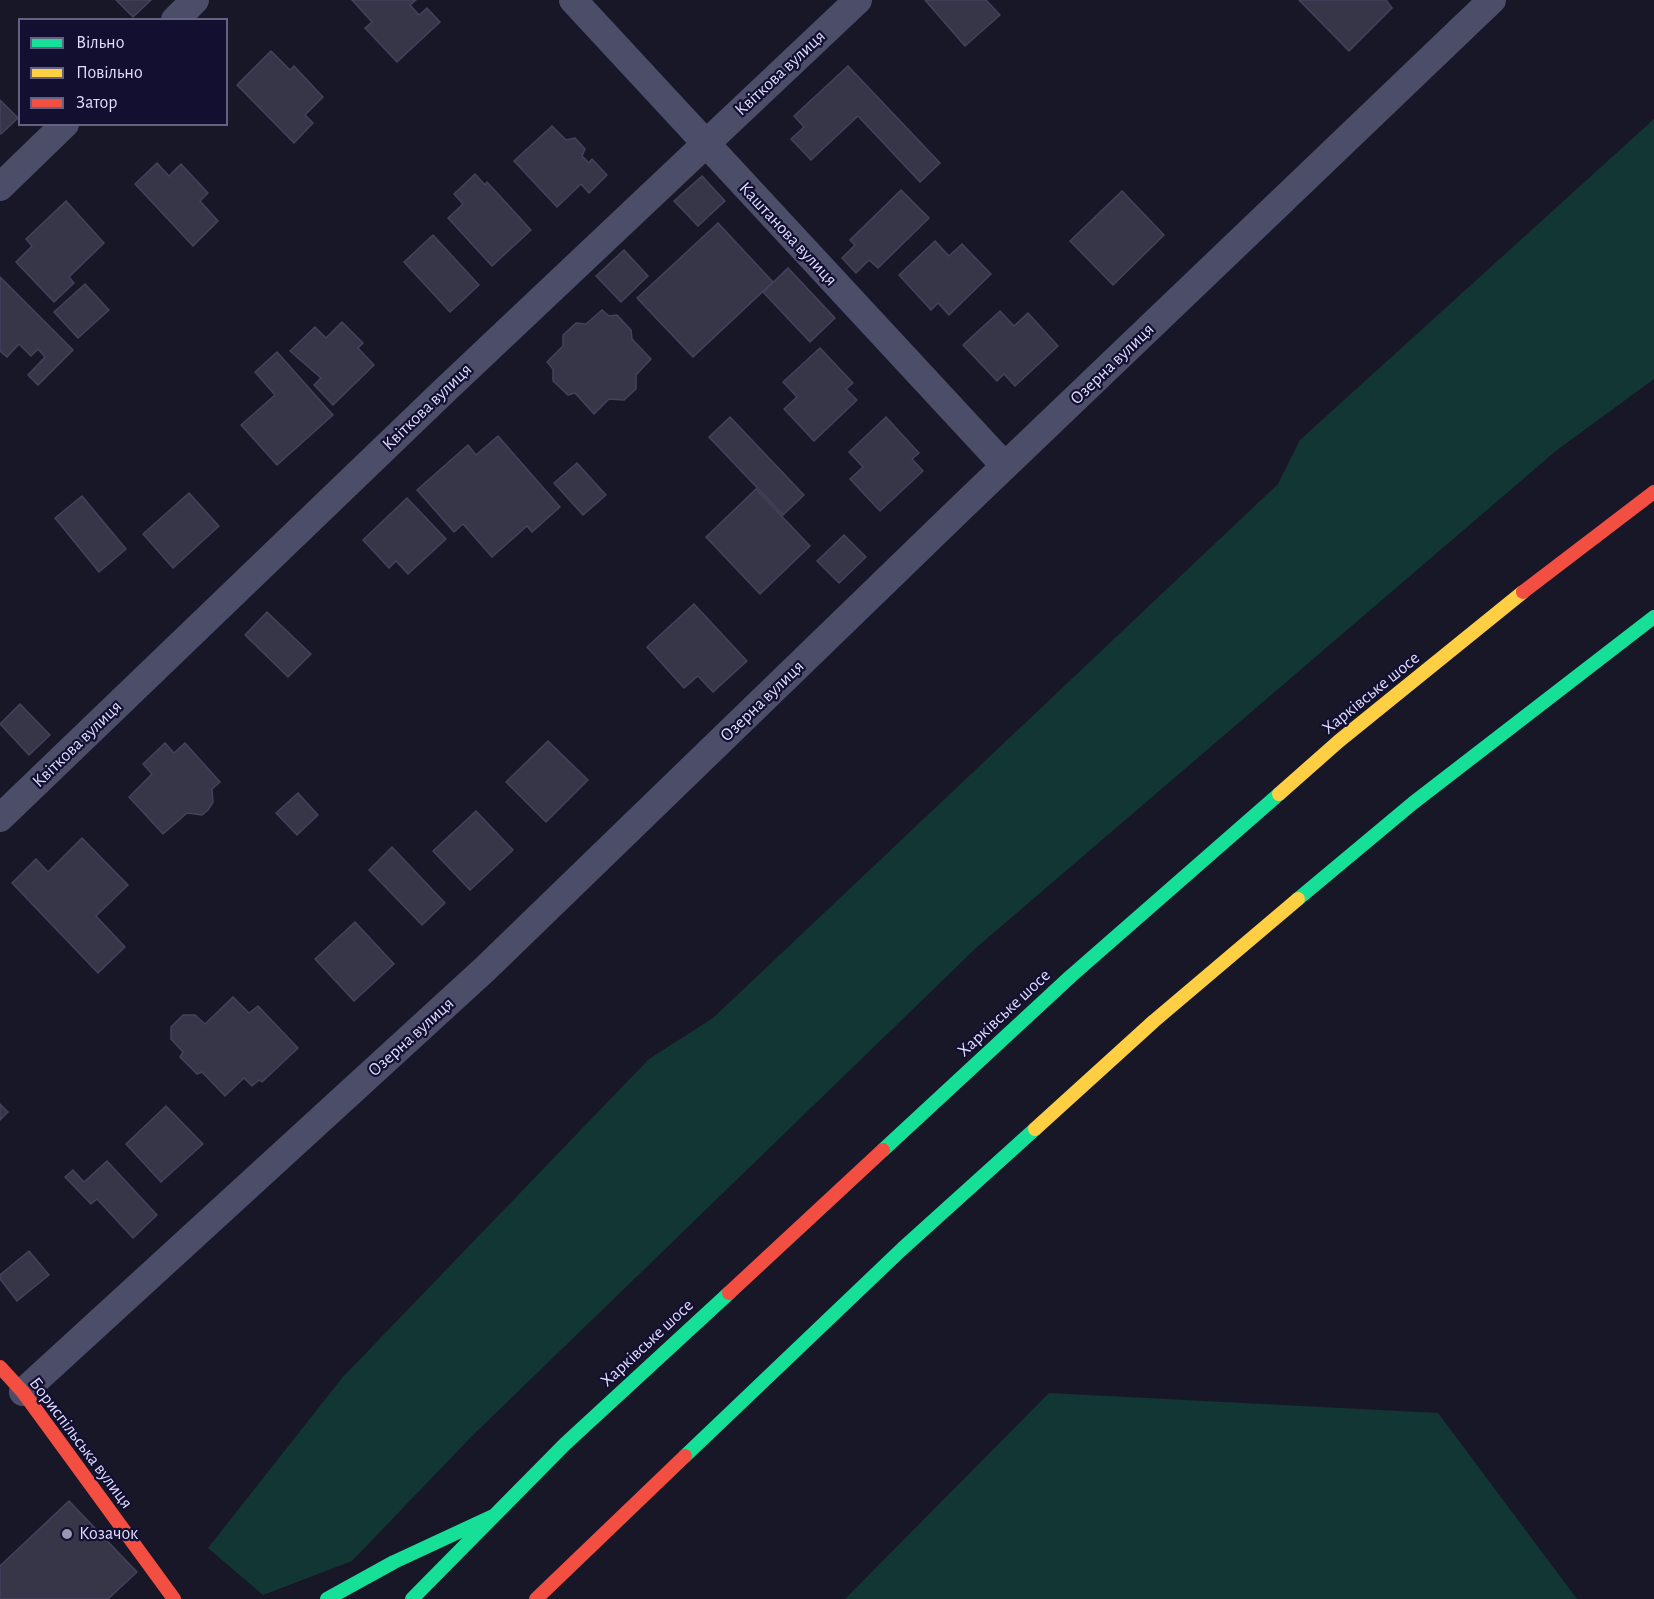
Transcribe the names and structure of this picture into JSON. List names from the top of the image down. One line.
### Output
{"streets":{"main road":["Харківське шосе","Бориспільська вулиця"],"street":["Квіткова вулиця","Каштанова вулиця","Озерна вулиця"]},"crossings":[["Квіткова вулиця","Каштанова вулиця"],["Каштанова вулиця","Озерна вулиця"],["Озерна вулиця","Бориспільська вулиця"]],"places":["Козачок"],"legend":["Вільно","Повільно","Затор"]}
